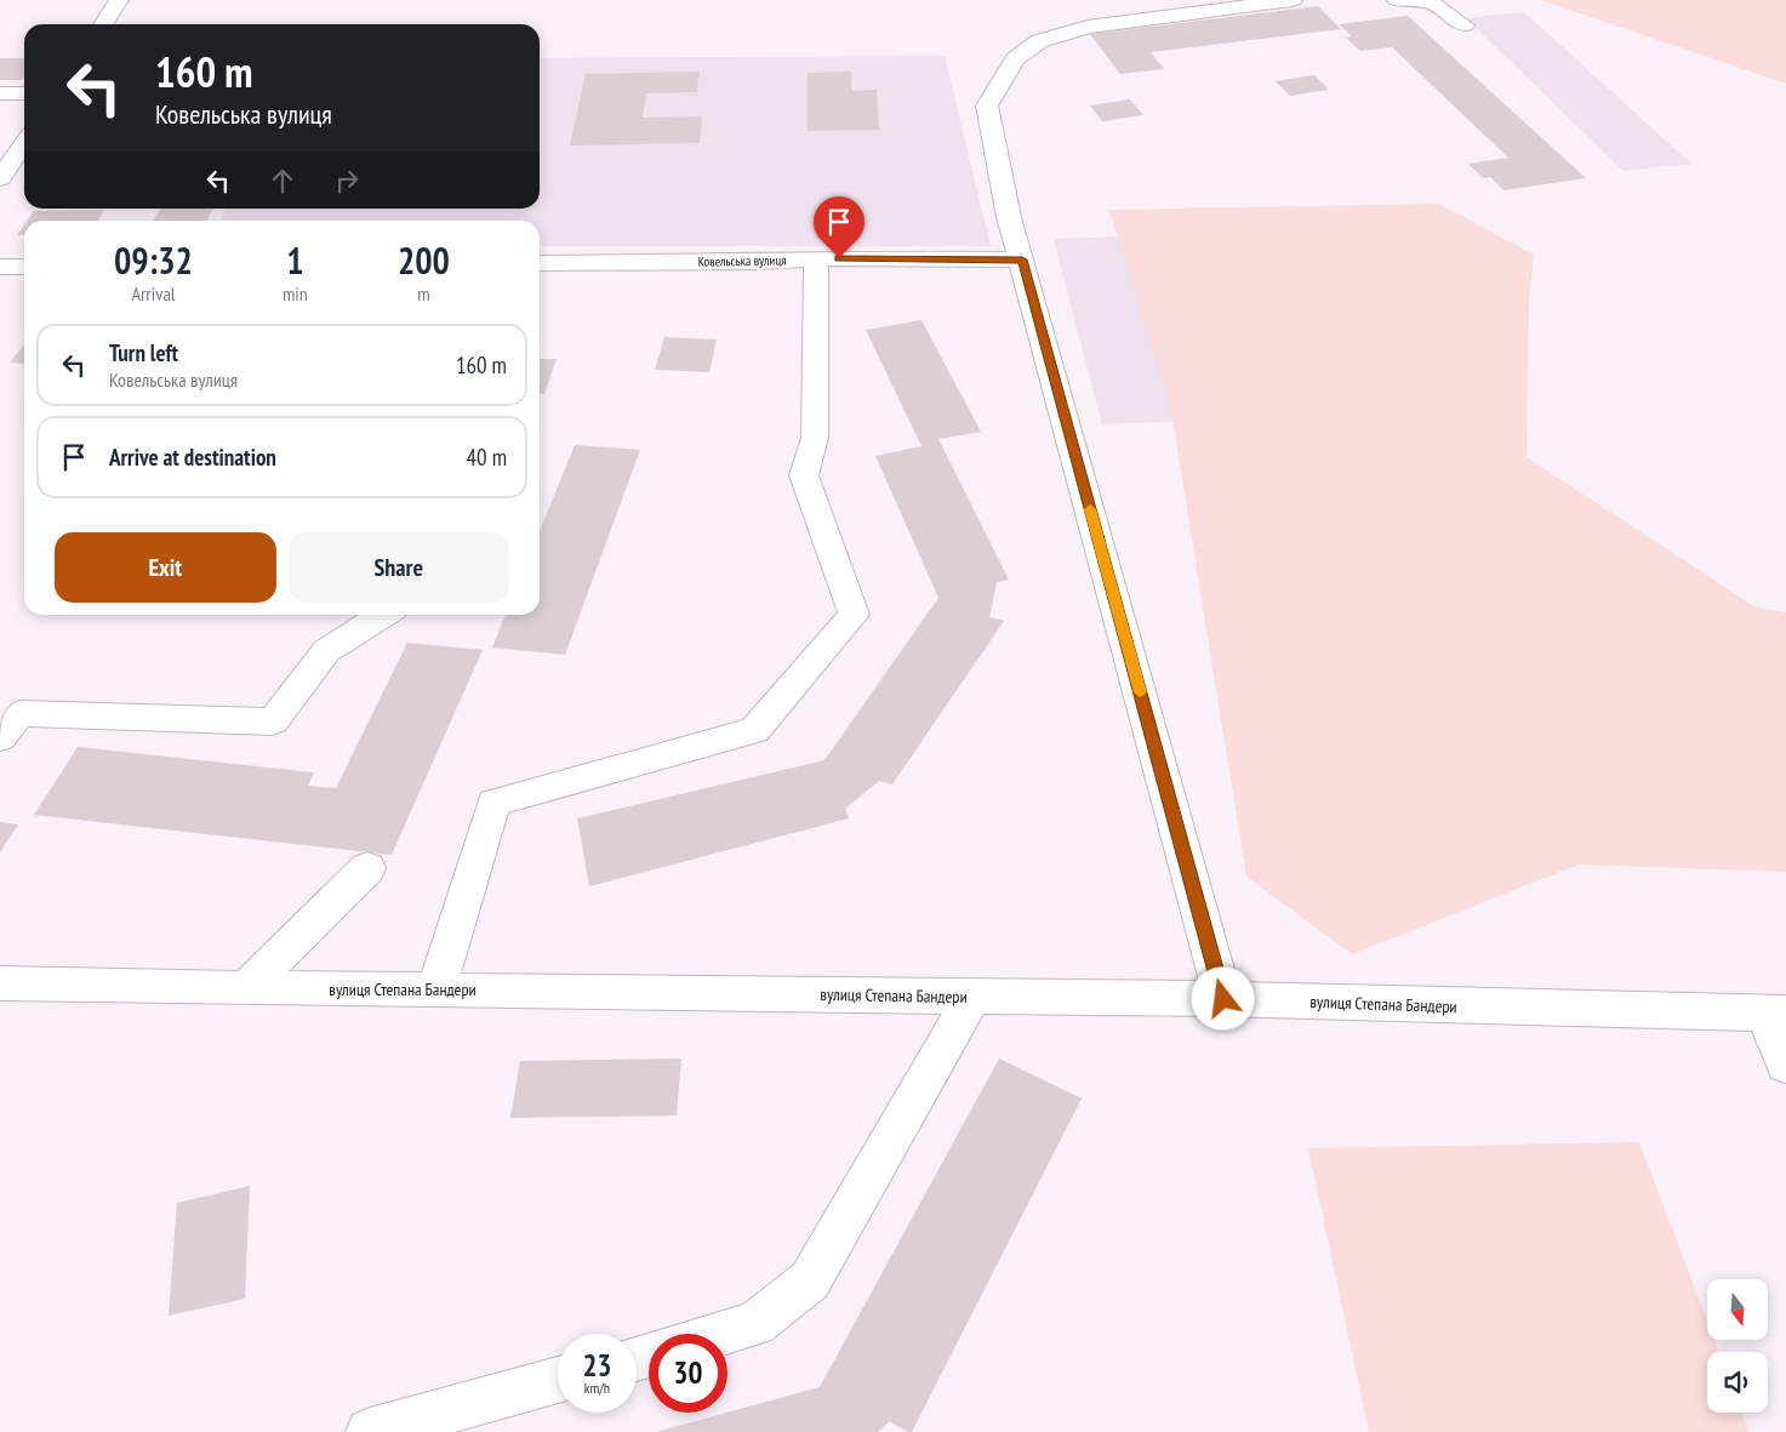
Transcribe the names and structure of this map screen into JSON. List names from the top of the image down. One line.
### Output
{"streets":{"street":["Ковельська вулиця","вулиця Степана Бандери"]},"north":"bottom","page":{"turn":["160 m","Ковельська вулиця"],"eta":["09:32","Arrival","1","min","200","m"],"list":[{"name":"Turn left","note":"Ковельська вулиця","value":"160 m"},{"name":"Arrive at destination","value":"40 m"}],"buttons":["Exit","Share"],"speed":"23 km/h","limit":"30"}}
